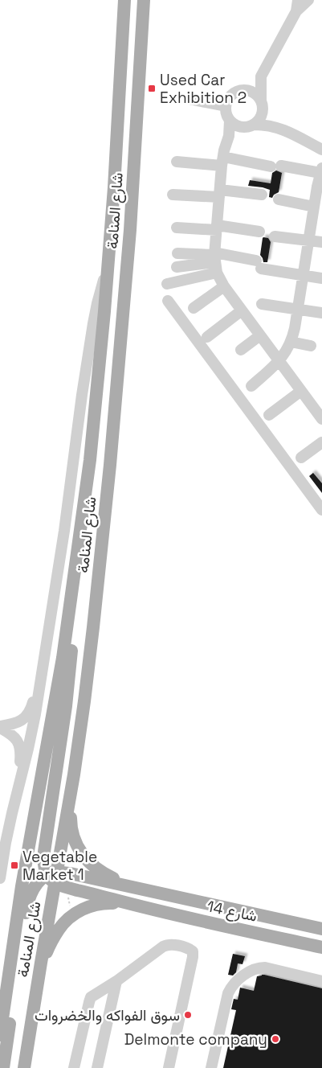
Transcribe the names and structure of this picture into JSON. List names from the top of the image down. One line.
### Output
{"streets":{"main road":["شارع المنامة","شارع 14"]},"places":{"transit":["Used Car Exhibition 2","Vegetable Market 1"],"other":["سوق الفواكه والخضروات","Delmonte company"]}}
